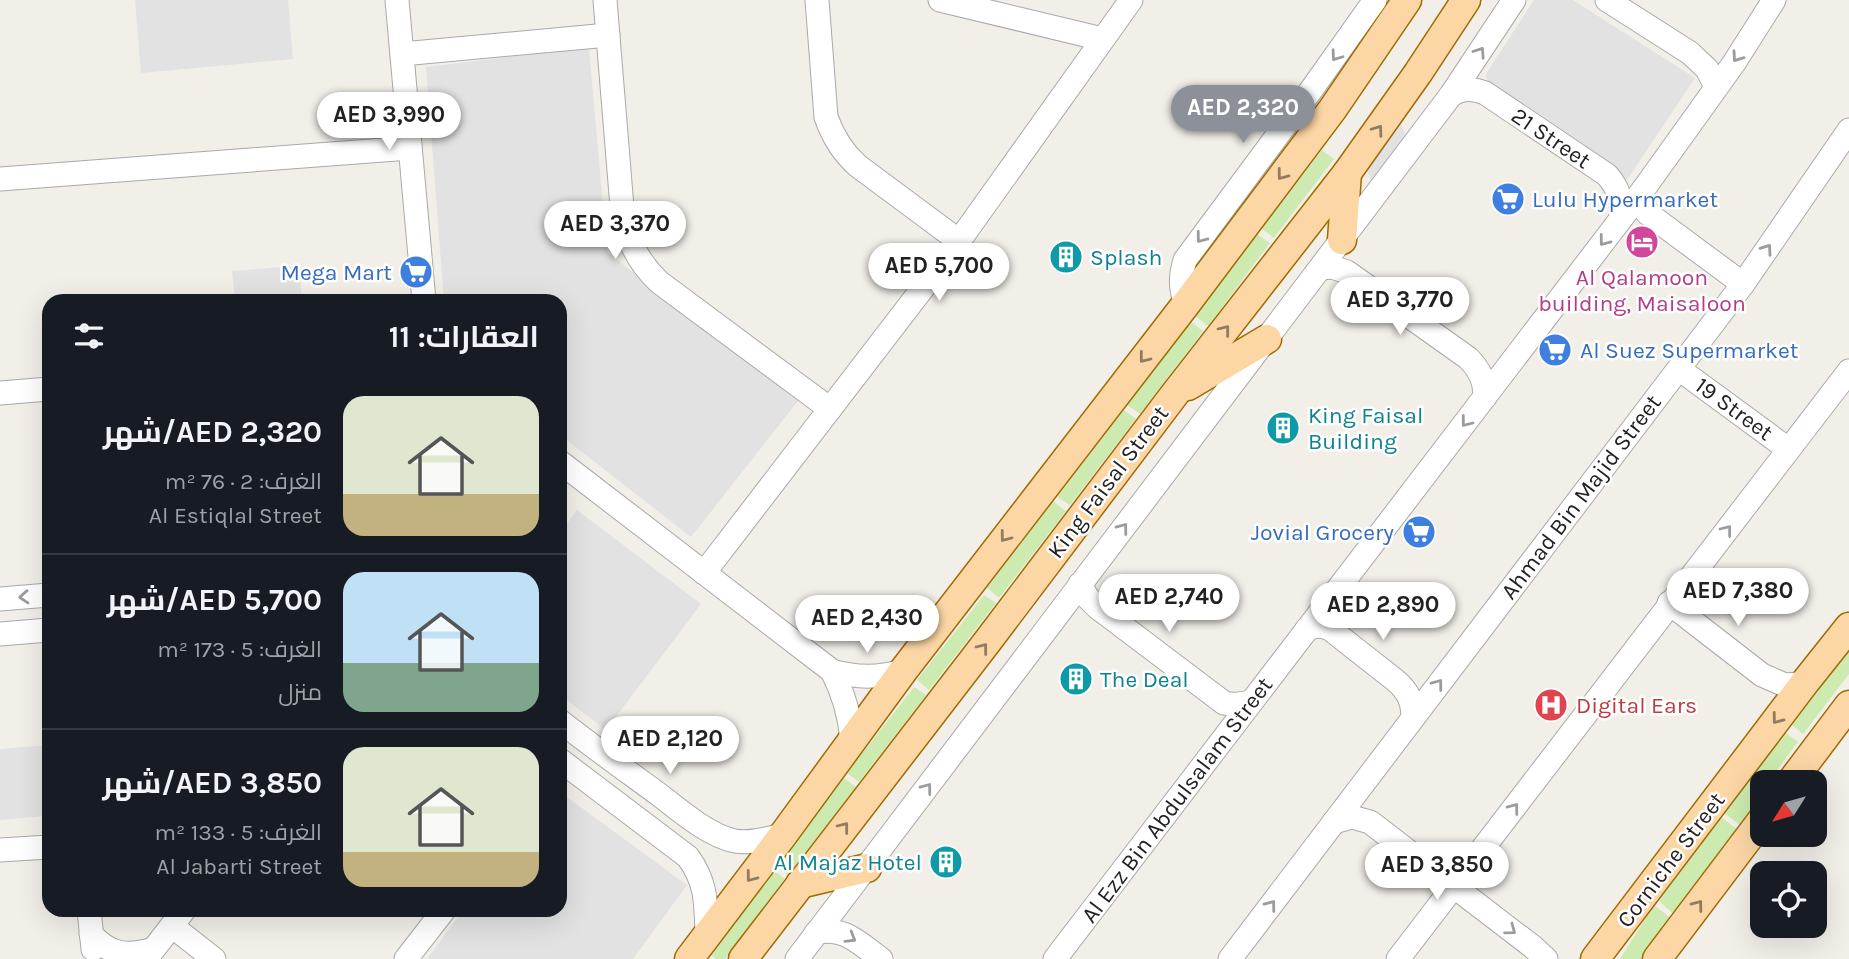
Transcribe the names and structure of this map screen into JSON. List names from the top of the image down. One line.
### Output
{"streets":{"main road":["King Faisal Street","Corniche Street"],"street":["21 Street","19 Street","Ahmad Bin Majid Street","Al Ezz Bin Abdulsalam Street"]},"crossings":[["21 Street","King Faisal Street"],["21 Street","Al Ezz Bin Abdulsalam Street"],["19 Street","Ahmad Bin Majid Street"]],"one_way":["Al Ezz Bin Abdulsalam Street"],"places":{"supermarket":["Lulu Hypermarket","Mega Mart","Al Suez Supermarket","Jovial Grocery"],"hotel":["Al Qalamoon building, Maisaloon"],"building":["Splash","King Faisal Building","The Deal","Al Majaz Hotel"],"hospital":["Digital Ears"]},"north":"bottom left","page":{"price":["AED 2,320","AED 3,990","AED 3,370","AED 5,700","AED 3,770","AED 7,380","AED 2,740","AED 2,890","AED 2,430","AED 2,120","AED 3,850"],"heading":"العقارات: 11","list":[{"name":"AED 2,320/شهر","note":"الغرف: 2 · 76 m² · Al Estiqlal Street"},{"name":"AED 5,700/شهر","note":"الغرف: 5 · 173 m² · منزل"},{"name":"AED 3,850/شهر","note":"الغرف: 5 · 133 m² · Al Jabarti Street"}]}}
